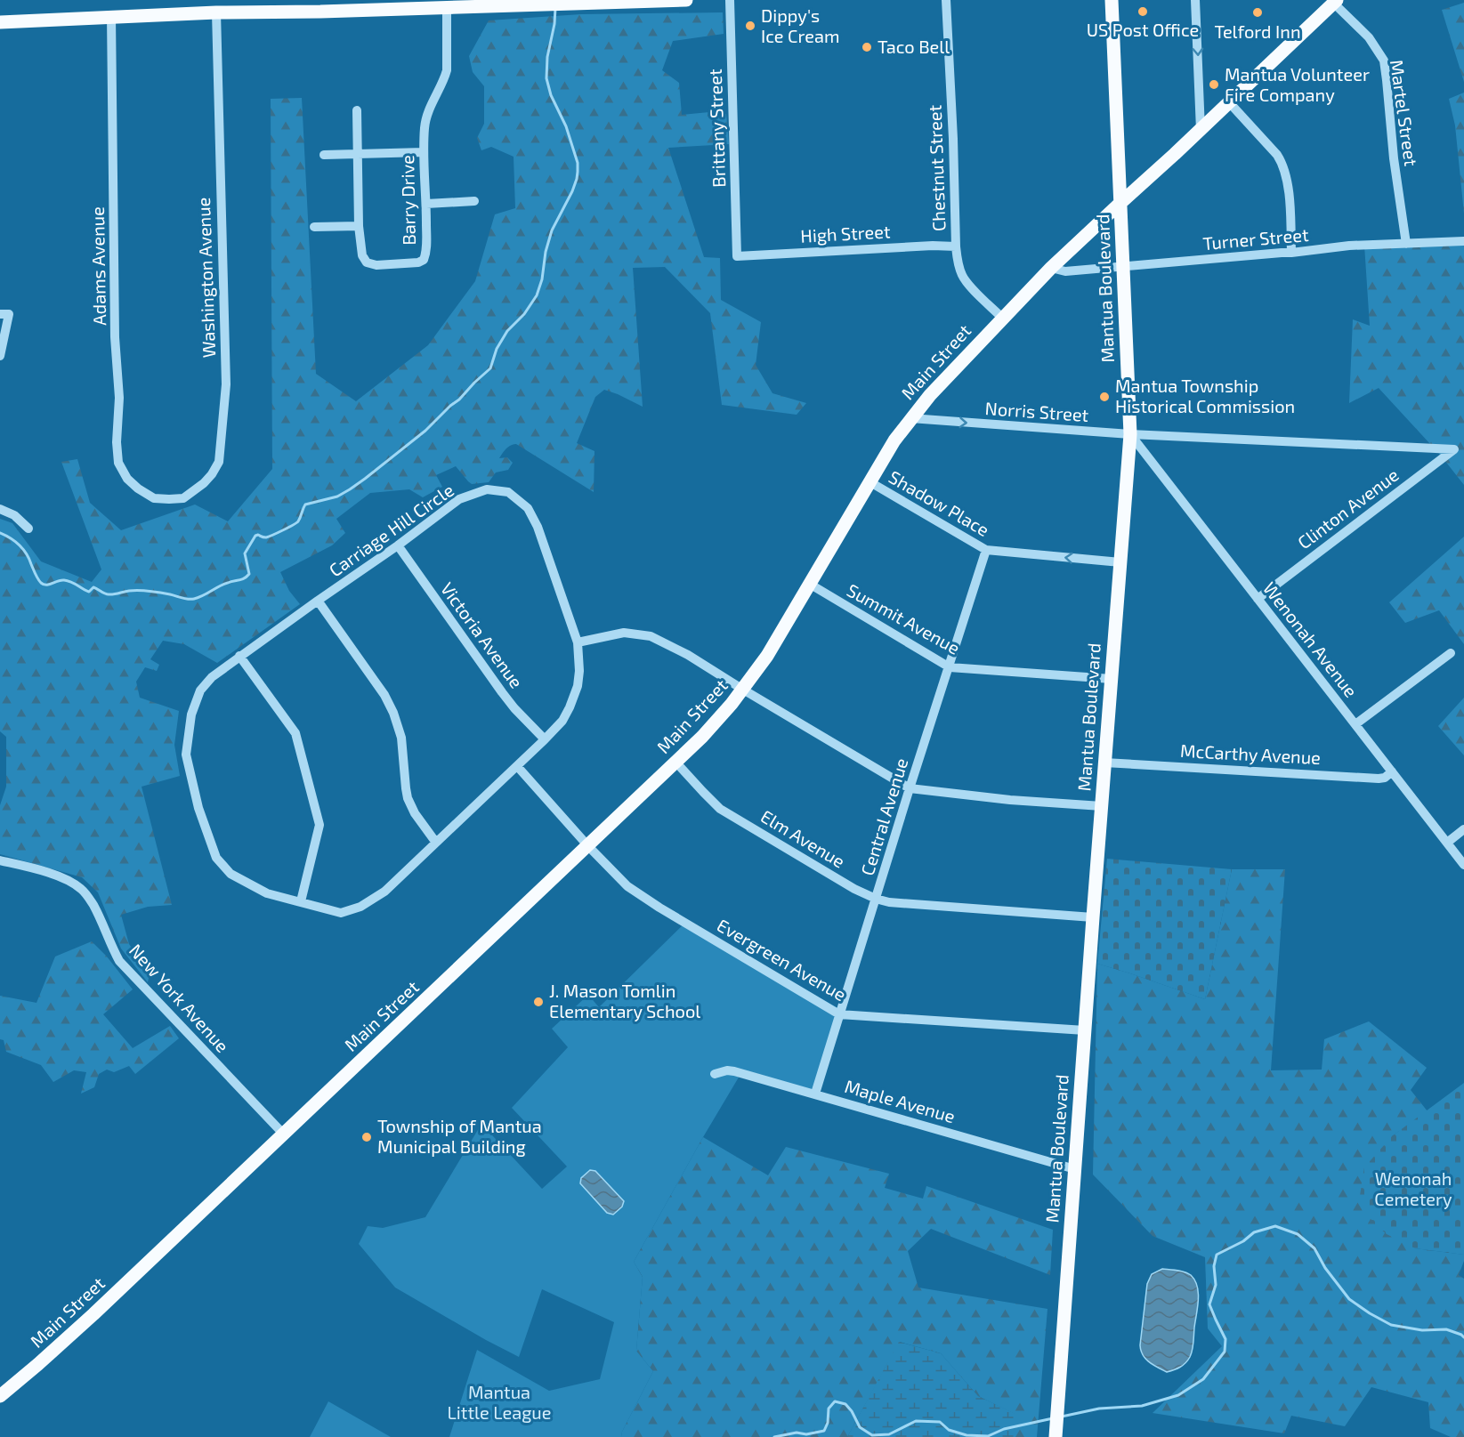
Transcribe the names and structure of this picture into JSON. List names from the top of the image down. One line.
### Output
{"streets":{"main road":["Mantua Boulevard","Main Street"],"street":["Martel Street","Brittany Street","Chestnut Street","Barry Drive","High Street","Turner Street","Adams Avenue","Washington Avenue","Norris Street","Shadow Place","Clinton Avenue","Carriage Hill Circle","Summit Avenue","Victoria Avenue","Wenonah Avenue","McCarthy Avenue","Central Avenue","Elm Avenue","Evergreen Avenue","New York Avenue","Maple Avenue"]},"crossings":[["Martel Street","Turner Street"],["Martel Street","Main Street"],["Brittany Street","High Street"],["Chestnut Street","High Street"],["Chestnut Street","Main Street"],["Turner Street","Mantua Boulevard"],["Turner Street","Main Street"],["Adams Avenue","Washington Avenue"],["Mantua Boulevard","Main Street"],["Mantua Boulevard","Norris Street"],["Mantua Boulevard","Shadow Place"],["Mantua Boulevard","Summit Avenue"],["Mantua Boulevard","Wenonah Avenue"],["Mantua Boulevard","McCarthy Avenue"],["Mantua Boulevard","Elm Avenue"],["Mantua Boulevard","Evergreen Avenue"],["Mantua Boulevard","Maple Avenue"],["Main Street","Norris Street"],["Main Street","Shadow Place"],["Main Street","Summit Avenue"],["Main Street","Elm Avenue"],["Main Street","Evergreen Avenue"],["Main Street","New York Avenue"],["Norris Street","Clinton Avenue"],["Norris Street","Wenonah Avenue"],["Shadow Place","Central Avenue"],["Clinton Avenue","Wenonah Avenue"],["Carriage Hill Circle","Victoria Avenue"],["Carriage Hill Circle","Evergreen Avenue"],["Summit Avenue","Central Avenue"],["Wenonah Avenue","McCarthy Avenue"],["Central Avenue","Elm Avenue"],["Central Avenue","Evergreen Avenue"],["Central Avenue","Maple Avenue"]],"one_way":["Norris Street","Shadow Place"],"parks":["Wenonah Cemetery","Mantua Little League"],"places":["US Post Office","Telford Inn","Dippy's Ice Cream","Taco Bell","Mantua Volunteer Fire Company","Mantua Township Historical Commission","J. Mason Tomlin Elementary School","Township of Mantua Municipal Building"]}
